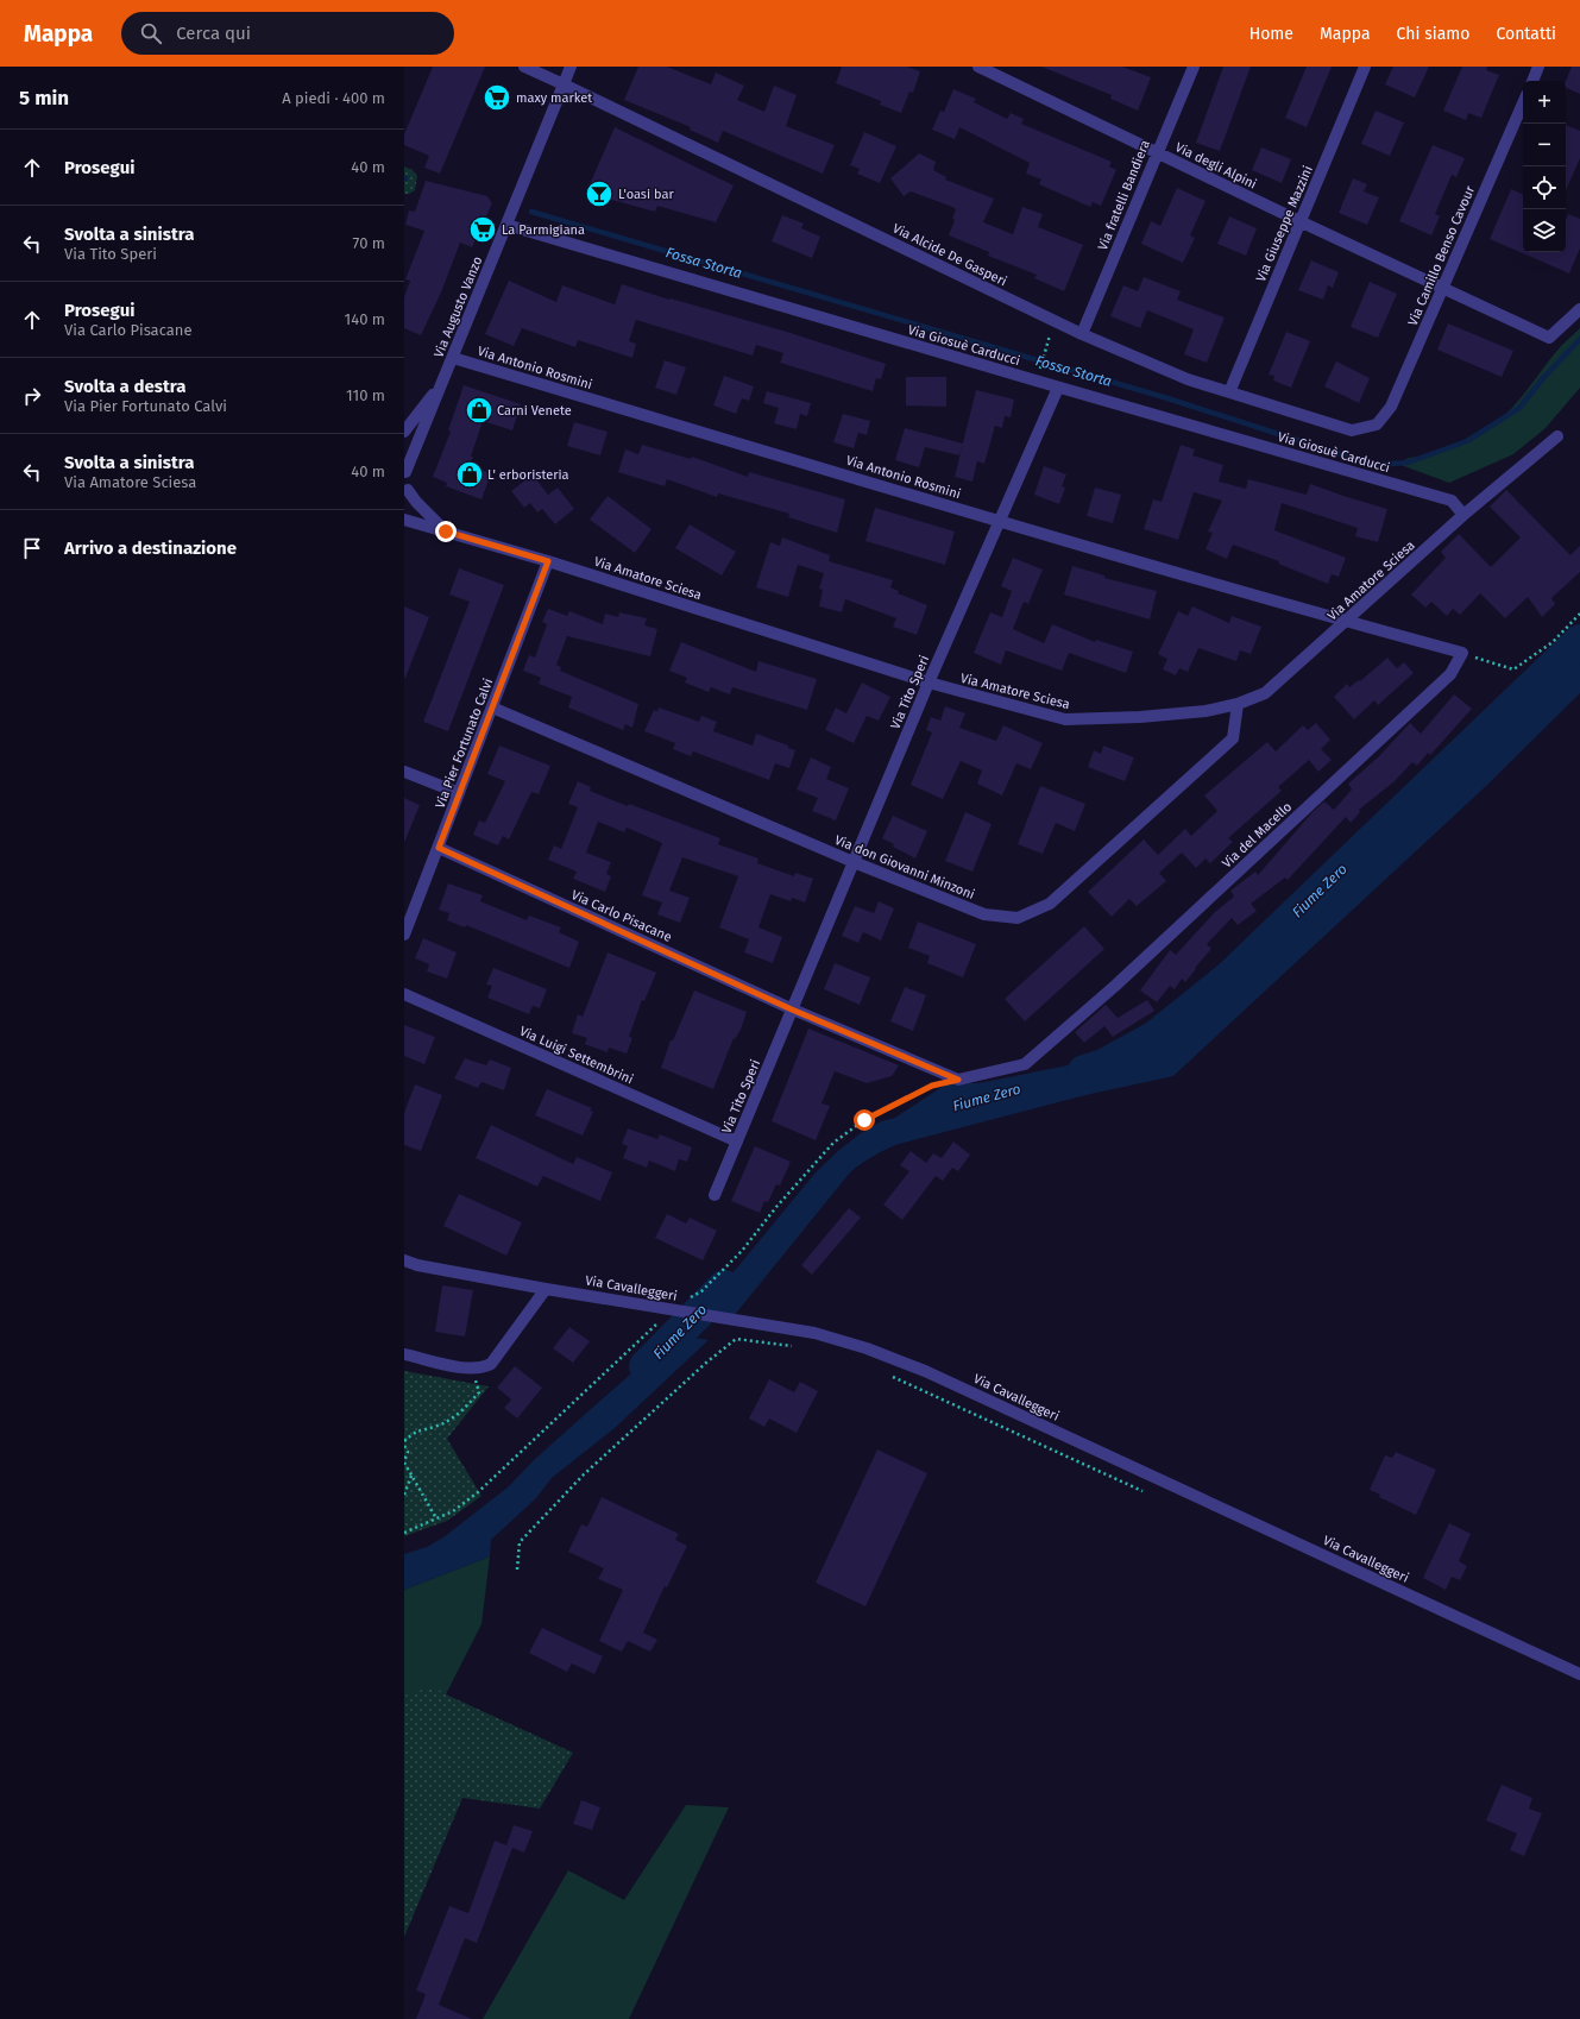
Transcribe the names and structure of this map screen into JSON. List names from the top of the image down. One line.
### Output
{"streets":{"street":["Via degli Alpini","Via fratelli Bandiera","Via Giuseppe Mazzini","Via Alcide De Gasperi","Via Camillo Benso Cavour","Via Augusto Vanzo","Via Giosuè Carducci","Via Antonio Rosmini","Via Amatore Sciesa","Via Tito Speri","Via Pier Fortunato Calvi","Via del Macello","Via don Giovanni Minzoni","Via Carlo Pisacane","Via Luigi Settembrini","Via Cavalleggeri"]},"crossings":[["Via degli Alpini","Via fratelli Bandiera"],["Via degli Alpini","Via Giuseppe Mazzini"],["Via degli Alpini","Via Camillo Benso Cavour"],["Via fratelli Bandiera","Via Alcide De Gasperi"],["Via Giuseppe Mazzini","Via Alcide De Gasperi"],["Via Alcide De Gasperi","Via Camillo Benso Cavour"],["Via Alcide De Gasperi","Via Augusto Vanzo"],["Via Augusto Vanzo","Via Giosuè Carducci"],["Via Augusto Vanzo","Via Antonio Rosmini"],["Via Augusto Vanzo","Via Amatore Sciesa"],["Via Giosuè Carducci","Via Amatore Sciesa"],["Via Giosuè Carducci","Via Tito Speri"],["Via Antonio Rosmini","Via Amatore Sciesa"],["Via Antonio Rosmini","Via Tito Speri"],["Via Amatore Sciesa","Via Tito Speri"],["Via Amatore Sciesa","Via Pier Fortunato Calvi"],["Via Amatore Sciesa","Via don Giovanni Minzoni"],["Via Tito Speri","Via don Giovanni Minzoni"],["Via Tito Speri","Via Carlo Pisacane"],["Via Tito Speri","Via Luigi Settembrini"],["Via Pier Fortunato Calvi","Via don Giovanni Minzoni"],["Via Pier Fortunato Calvi","Via Carlo Pisacane"]],"water":["Fossa Storta","Fiume Zero"],"places":{"supermarket":["maxy market","La Parmigiana"],"bar":["L'oasi bar"],"shop":["Carni Venete","L' erboristeria"]},"page":{"header":"Mappa","search":"Cerca qui","nav":["Home","Mappa","Chi siamo","Contatti"],"heading":["5 min","A piedi · 400 m"],"map_buttons":["+","−"],"list":[["Prosegui","40 m"],["Svolta a sinistra","Via Tito Speri","70 m"],["Prosegui","Via Carlo Pisacane","140 m"],["Svolta a destra","Via Pier Fortunato Calvi","110 m"],["Svolta a sinistra","Via Amatore Sciesa","40 m"],"Arrivo a destinazione"]}}
